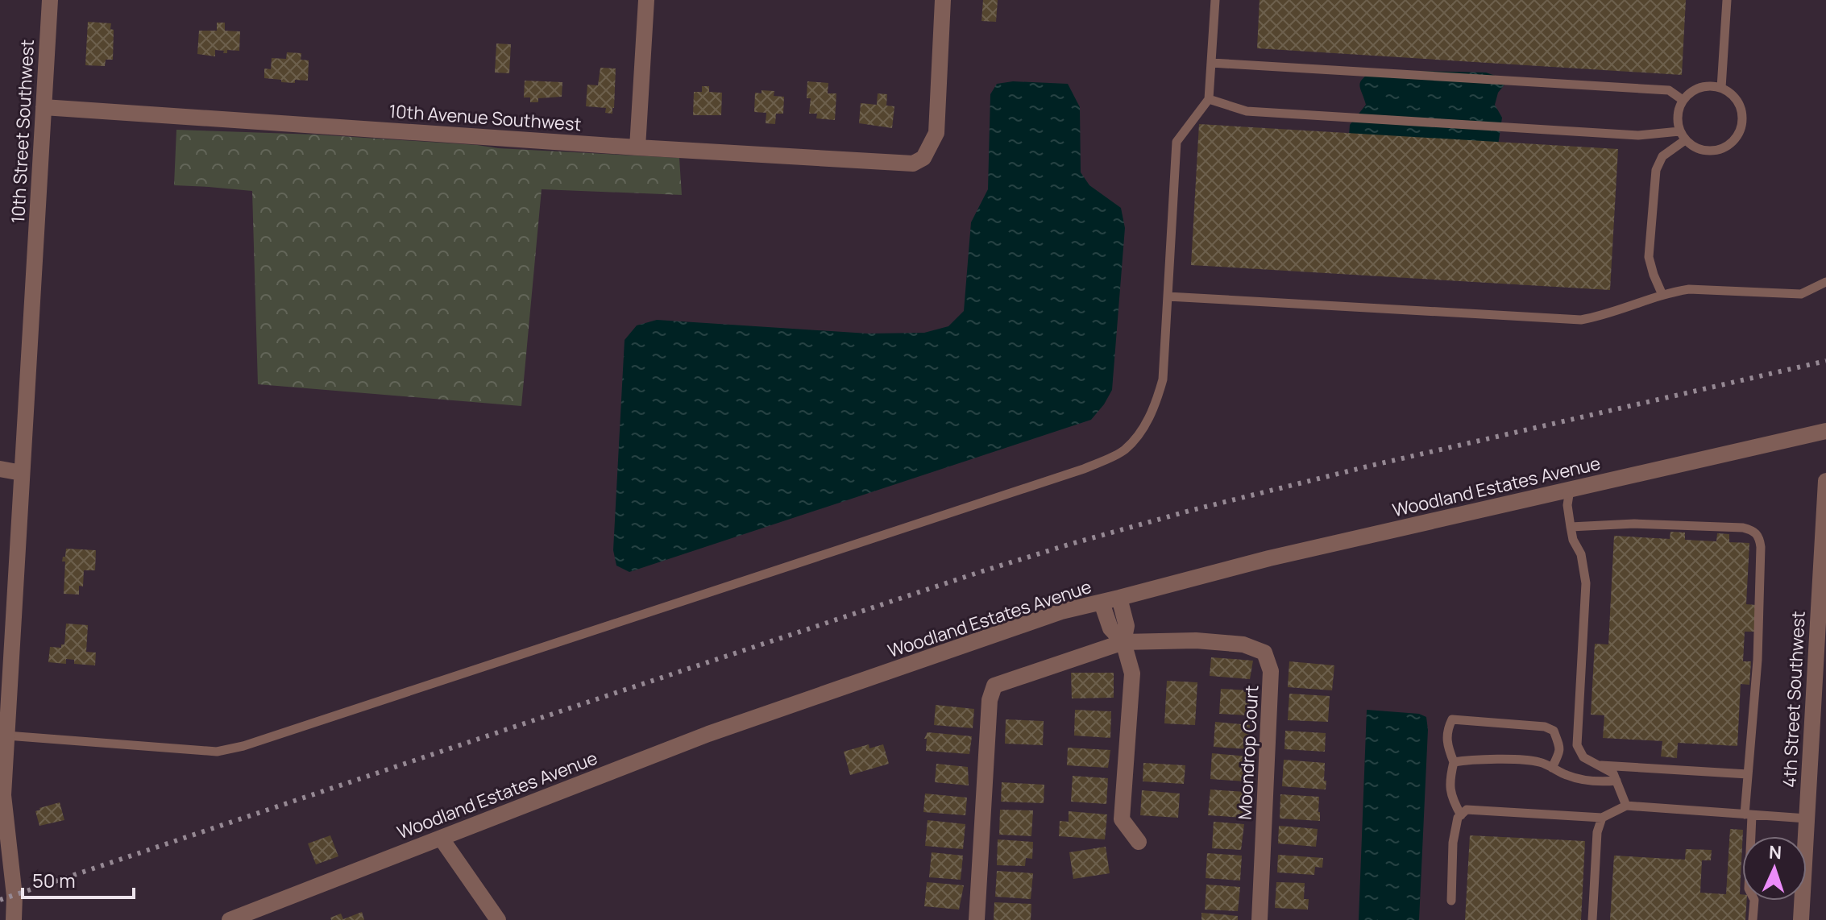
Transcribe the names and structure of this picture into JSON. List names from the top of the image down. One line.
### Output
{"streets":{"street":["10th Avenue Southwest","10th Street Southwest","Woodland Estates Avenue","4th Street Southwest","Moondrop Court"]},"crossings":[["10th Avenue Southwest","10th Street Southwest"]],"scale_bar":"50 m","north":"top"}
